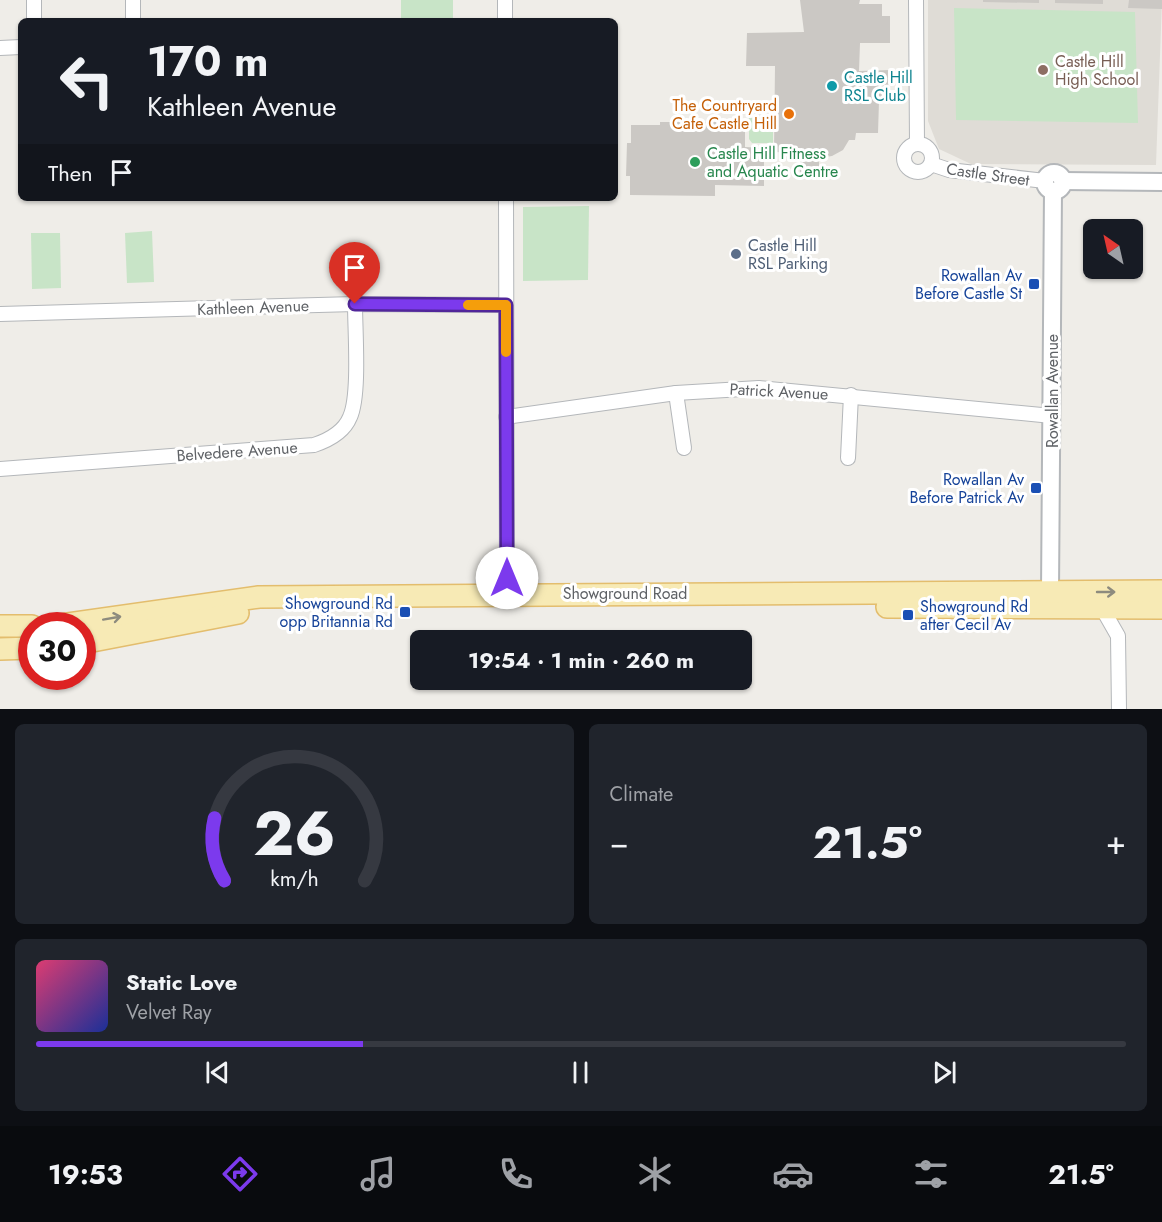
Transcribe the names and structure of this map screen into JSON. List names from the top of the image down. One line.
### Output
{"streets":{"main road":["Showground Road"],"street":["Castle Street","Kathleen Avenue","Patrick Avenue","Rowallan Avenue","Belvedere Avenue"]},"crossings":[["Castle Street","Rowallan Avenue"],["Kathleen Avenue","Belvedere Avenue"],["Patrick Avenue","Rowallan Avenue"],["Rowallan Avenue","Showground Road"]],"places":{"other":["Castle Hill High School","Castle Hill RSL Club","The Countryard Cafe Castle Hill","Castle Hill Fitness and Aquatic Centre","Castle Hill RSL Parking"],"transit":["Rowallan Av Before Castle St","Rowallan Av Before Patrick Av","Showground Rd opp Britannia Rd","Showground Rd after Cecil Av"]},"north":"top left","page":{"turn":["170 m","Kathleen Avenue"],"then":"Then","limit":"30","trip":"19:54 · 1 min · 260 m","tile":"Climate","heat":["−","21.5°","+"],"song":["Static Love","Velvet Ray"],"tabs":["19:53","21.5°"],"gauge":["26","km/h"]}}
